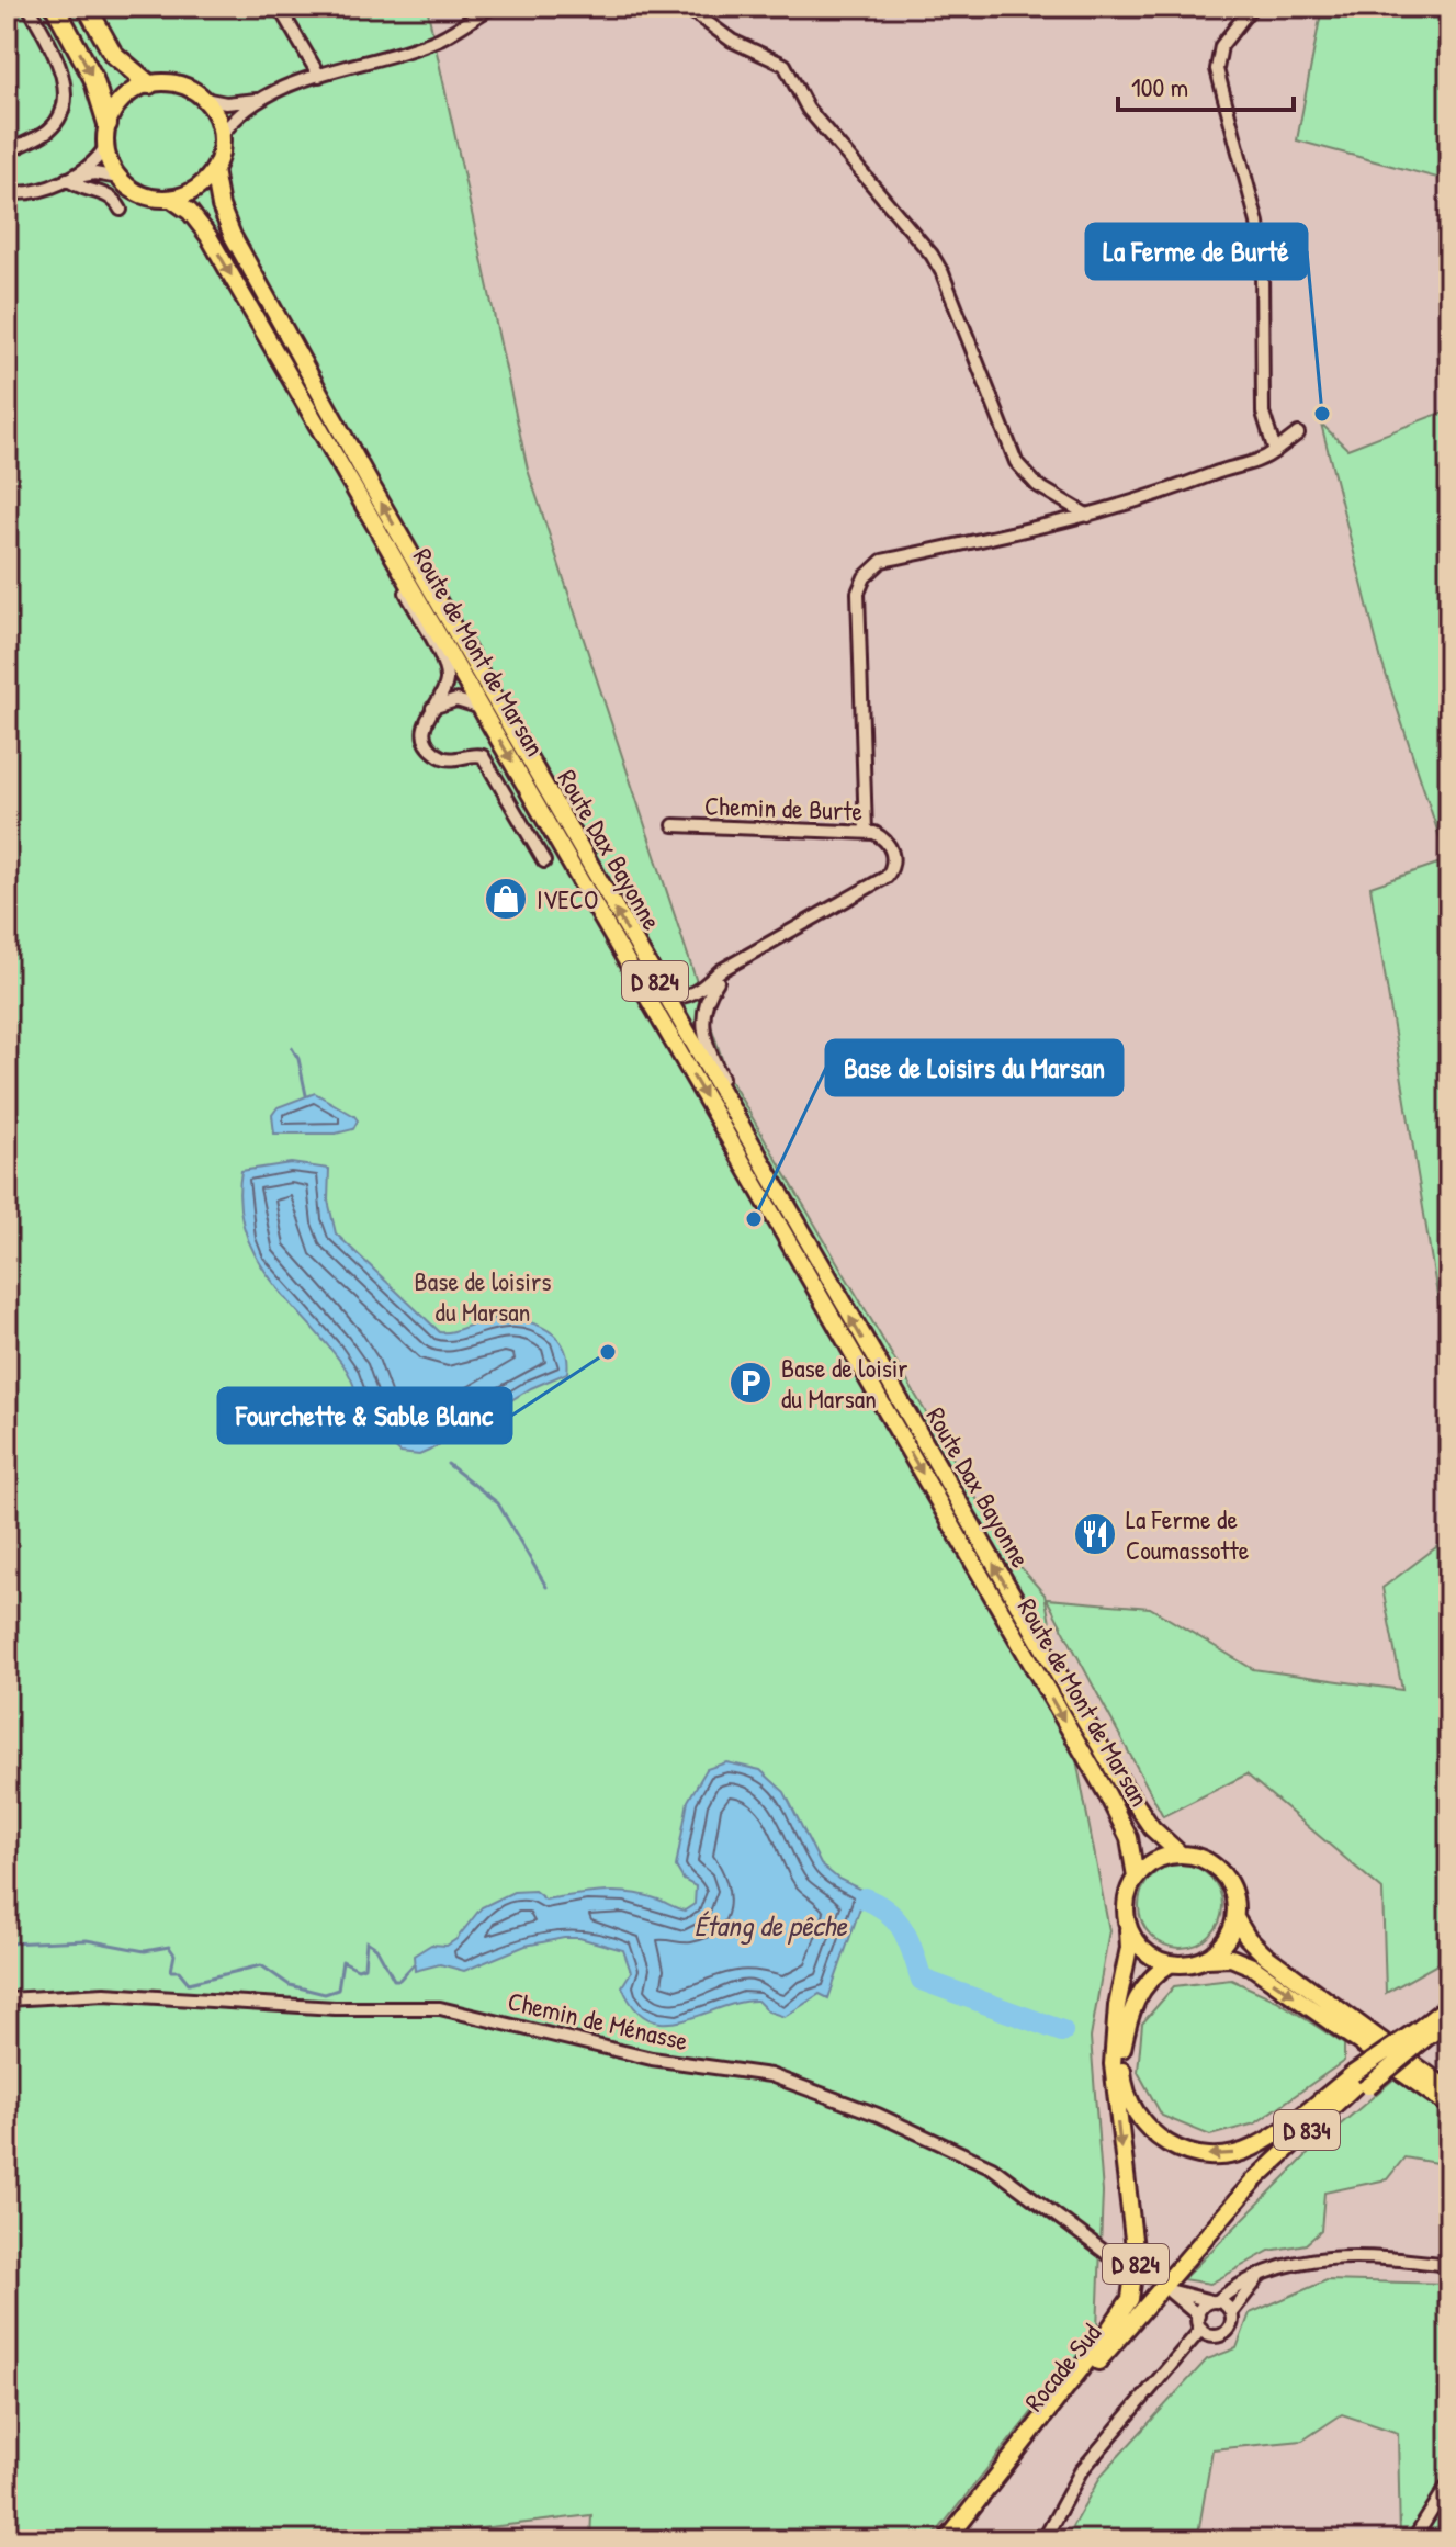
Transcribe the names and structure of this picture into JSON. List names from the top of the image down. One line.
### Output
{"streets":{"main road":["Route de Mont de Marsan","Route Dax Bayonne","D 824","D 834","Rocade Sud"],"street":["Chemin de Burte","Chemin de Ménasse"]},"crossings":[["Route de Mont de Marsan","Route Dax Bayonne"],["Route de Mont de Marsan","D 824"],["Chemin de Burte","Route Dax Bayonne"],["Route Dax Bayonne","D 824"],["D 834","Rocade Sud"]],"one_way":["Route de Mont de Marsan","Route Dax Bayonne"],"water":["Étang de pêche"],"parks":["Base de loisirs du Marsan"],"places":{"other":["La Ferme de Burté","Base de Loisirs du Marsan","Fourchette & Sable Blanc"],"shop":["IVECO"],"parking":["Base de loisir du Marsan"],"restaurant":["La Ferme de Coumassotte"]},"scale_bar":"100 m"}
